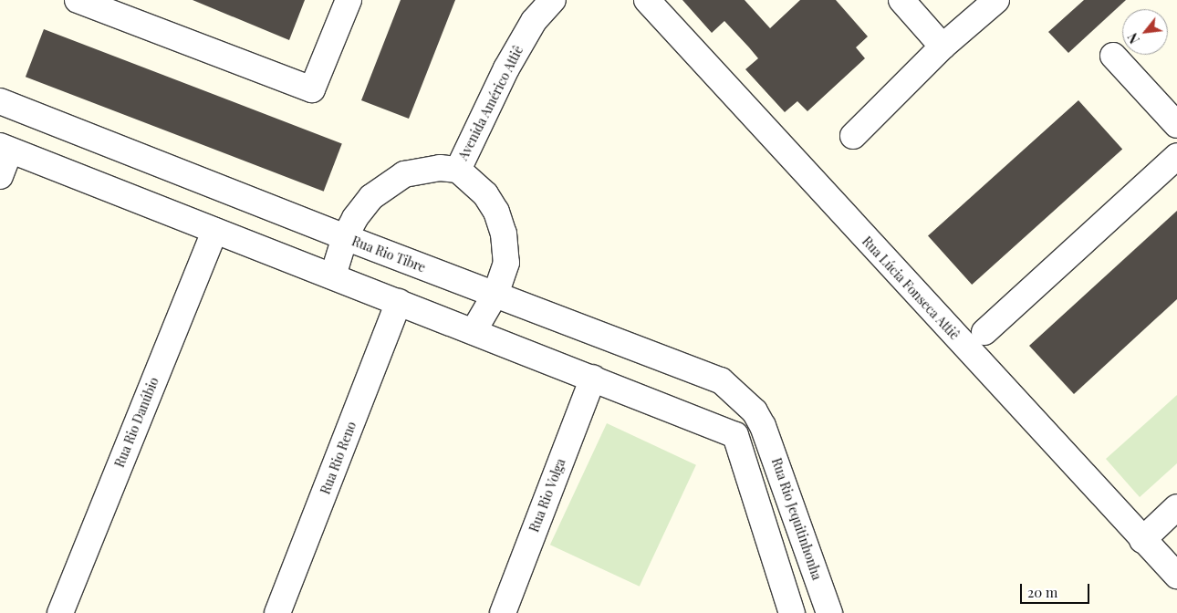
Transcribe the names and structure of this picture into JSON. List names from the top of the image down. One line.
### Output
{"streets":{"street":["Avenida Américo Attiê","Rua Rio Tibre","Rua Lúcia Fonseca Attiê","Rua Rio Danúbio","Rua Rio Reno","Rua Rio Volga","Rua Rio Jequitinhonha"]},"crossings":[["Avenida Américo Attiê","Rua Rio Tibre"],["Rua Rio Tibre","Rua Rio Jequitinhonha"]],"scale_bar":"20 m","north":"bottom left"}
